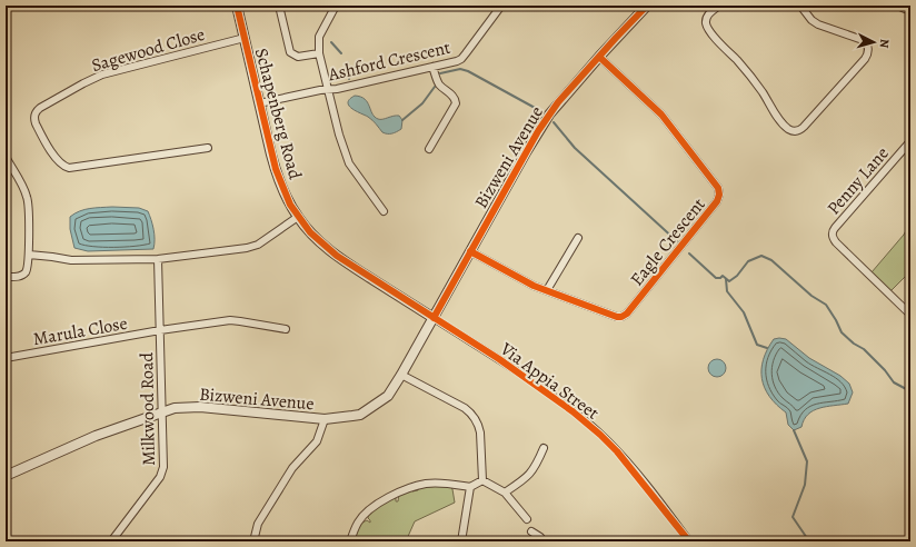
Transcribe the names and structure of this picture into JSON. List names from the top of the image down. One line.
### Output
{"streets":{"street":["Sagewood Close","Ashford Crescent","Schapenberg Road","Bizweni Avenue","Penny Lane","Eagle Crescent","Marula Close","Via Appia Street","Milkwood Road"]},"crossings":[["Sagewood Close","Schapenberg Road"],["Ashford Crescent","Schapenberg Road"],["Schapenberg Road","Bizweni Avenue"],["Schapenberg Road","Via Appia Street"],["Bizweni Avenue","Eagle Crescent"],["Bizweni Avenue","Via Appia Street"],["Bizweni Avenue","Milkwood Road"],["Marula Close","Milkwood Road"]],"north":"right"}
